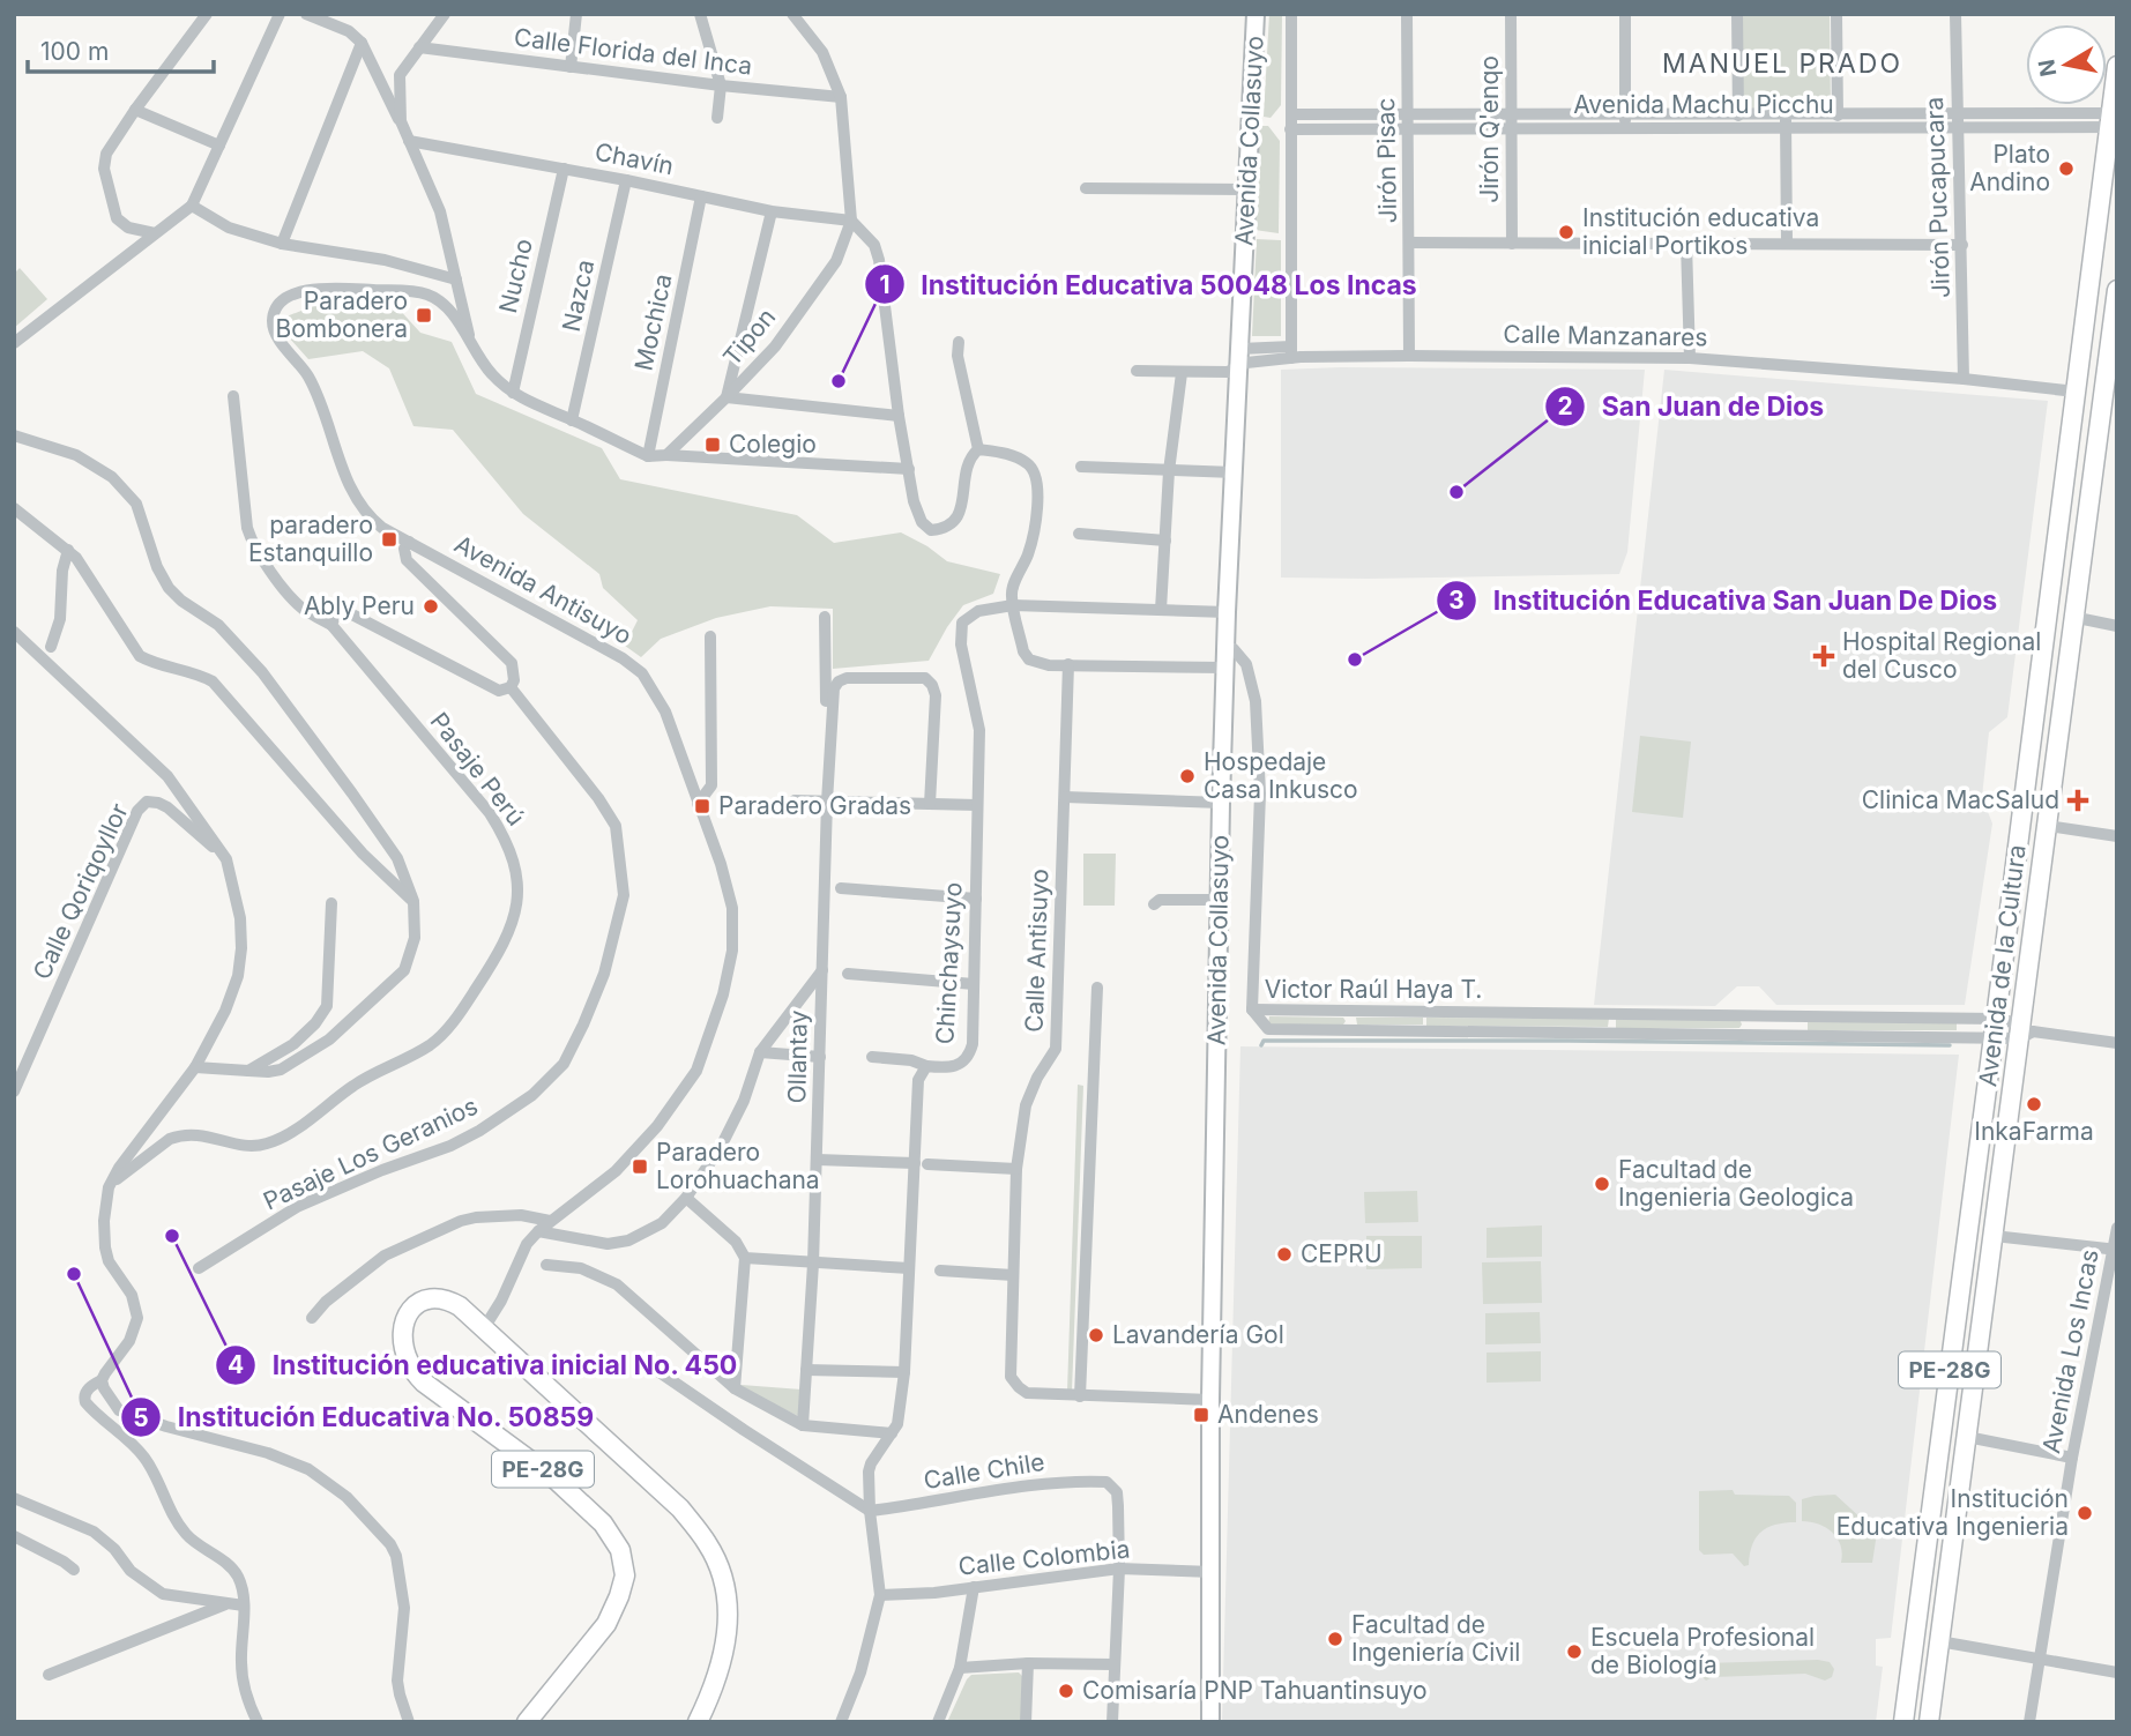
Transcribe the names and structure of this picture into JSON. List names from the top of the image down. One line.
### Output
{"streets":{"highway":["Avenida de la Cultura","PE-28G"],"main road":["Avenida Collasuyo"],"street":["Calle Florida del Inca","Avenida Machu Picchu","Jirón Q'enqo","Chavín","Jirón Pisac","Jirón Pucapucara","Nucho","Nazca","Mochica","Calle Manzanares","Tipon","Avenida Antisuyo","Pasaje Perú","Calle Qoriqoyllor","Calle Antisuyo","Chinchaysuyo","Victor Raúl Haya T.","Ollantay","Pasaje Los Geranios","Avenida Los Incas","Calle Chile","Calle Colombia"]},"crossings":[["Calle Florida del Inca","Tipon"],["Avenida Machu Picchu","Jirón Q'enqo"],["Avenida Machu Picchu","Jirón Pisac"],["Avenida Machu Picchu","Jirón Pucapucara"],["Avenida Machu Picchu","Avenida de la Cultura"],["Avenida Collasuyo","Calle Manzanares"],["Avenida Collasuyo","Calle Colombia"],["Chavín","Nucho"],["Chavín","Nazca"],["Chavín","Mochica"],["Chavín","Tipon"],["Jirón Pisac","Calle Manzanares"],["Jirón Pucapucara","Calle Manzanares"],["Calle Manzanares","Avenida de la Cultura"],["Avenida Antisuyo","PE-28G"],["Chinchaysuyo","Calle Chile"],["Chinchaysuyo","Calle Colombia"],["Avenida de la Cultura","Victor Raúl Haya T."],["Calle Chile","Calle Colombia"]],"districts":["MANUEL PRADO"],"places":{"other":["Plato Andino","Institución educativa inicial Portikos","Institución Educativa 50048 Los Incas","San Juan de Dios","Ably Peru","Institución Educativa San Juan De Dios","Hospedaje Casa Inkusco","InkaFarma","Facultad de Ingenieria Geologica","Institución educativa inicial No. 450","CEPRU","Institución Educativa No. 50859","Lavandería Gol","Institución Educativa Ingenieria","Facultad de Ingeniería Civil","Escuela Profesional de Biología","Comisaría PNP Tahuantinsuyo"],"transit":["Paradero Bombonera","Colegio","paradero Estanquillo","Paradero Gradas","Paradero Lorohuachana","Andenes"],"health":["Hospital Regional del Cusco","Clinica MacSalud"]},"scale_bar":"100 m","north":"left"}
